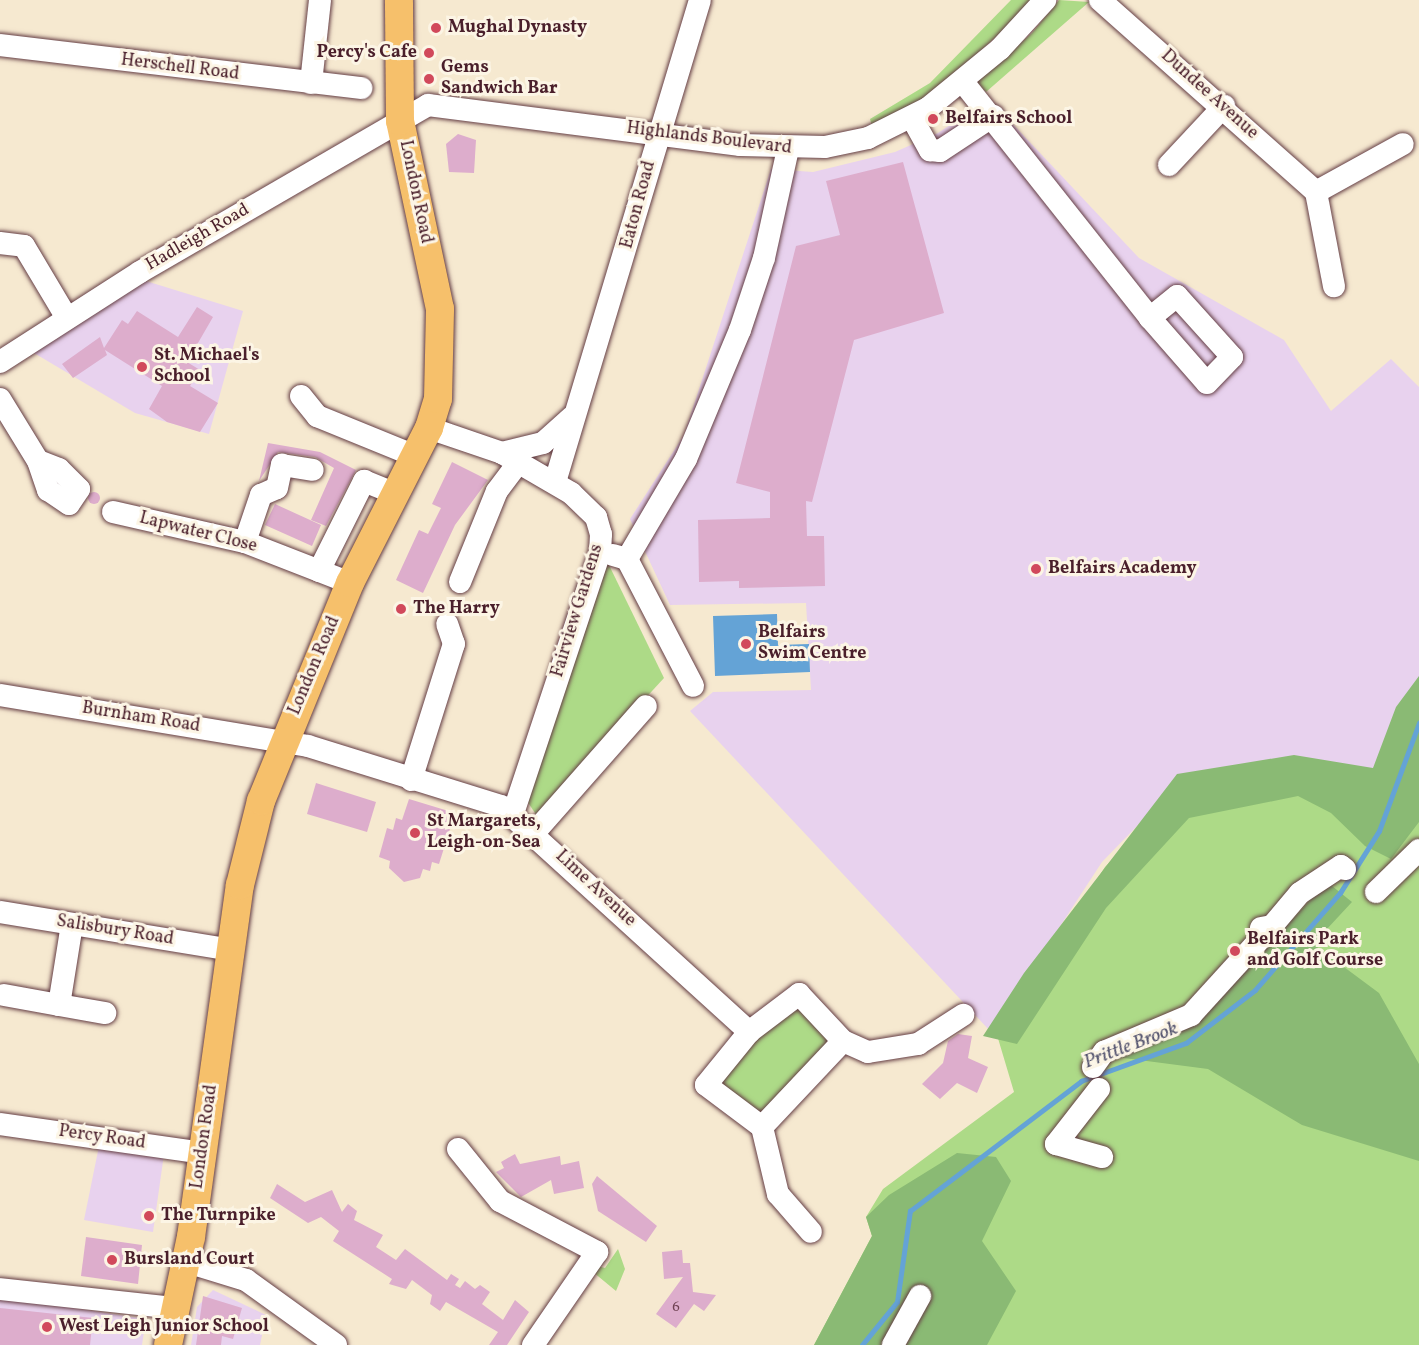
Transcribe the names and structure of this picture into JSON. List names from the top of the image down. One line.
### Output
{"streets":{"main road":["London Road"],"street":["Herschell Road","Dundee Avenue","Highlands Boulevard","Eaton Road","Hadleigh Road","Lapwater Close","Fairview Gardens","Burnham Road","Lime Avenue","Salisbury Road","Percy Road"]},"crossings":[["Highlands Boulevard","London Road"],["Highlands Boulevard","Eaton Road"],["Highlands Boulevard","Hadleigh Road"],["London Road","Hadleigh Road"],["London Road","Lapwater Close"],["London Road","Burnham Road"],["London Road","Lime Avenue"],["London Road","Salisbury Road"],["London Road","Percy Road"],["Eaton Road","Fairview Gardens"],["Fairview Gardens","Lime Avenue"],["Burnham Road","Lime Avenue"]],"water":["Prittle Brook"],"places":["Mughal Dynasty","Percy's Cafe","Gems Sandwich Bar","Belfairs School","St. Michael's School","Belfairs Academy","The Harry","Belfairs Swim Centre","St Margarets, Leigh-on-Sea","Belfairs Park and Golf Course","The Turnpike","Bursland Court","West Leigh Junior School"],"house_numbers":["6"]}
